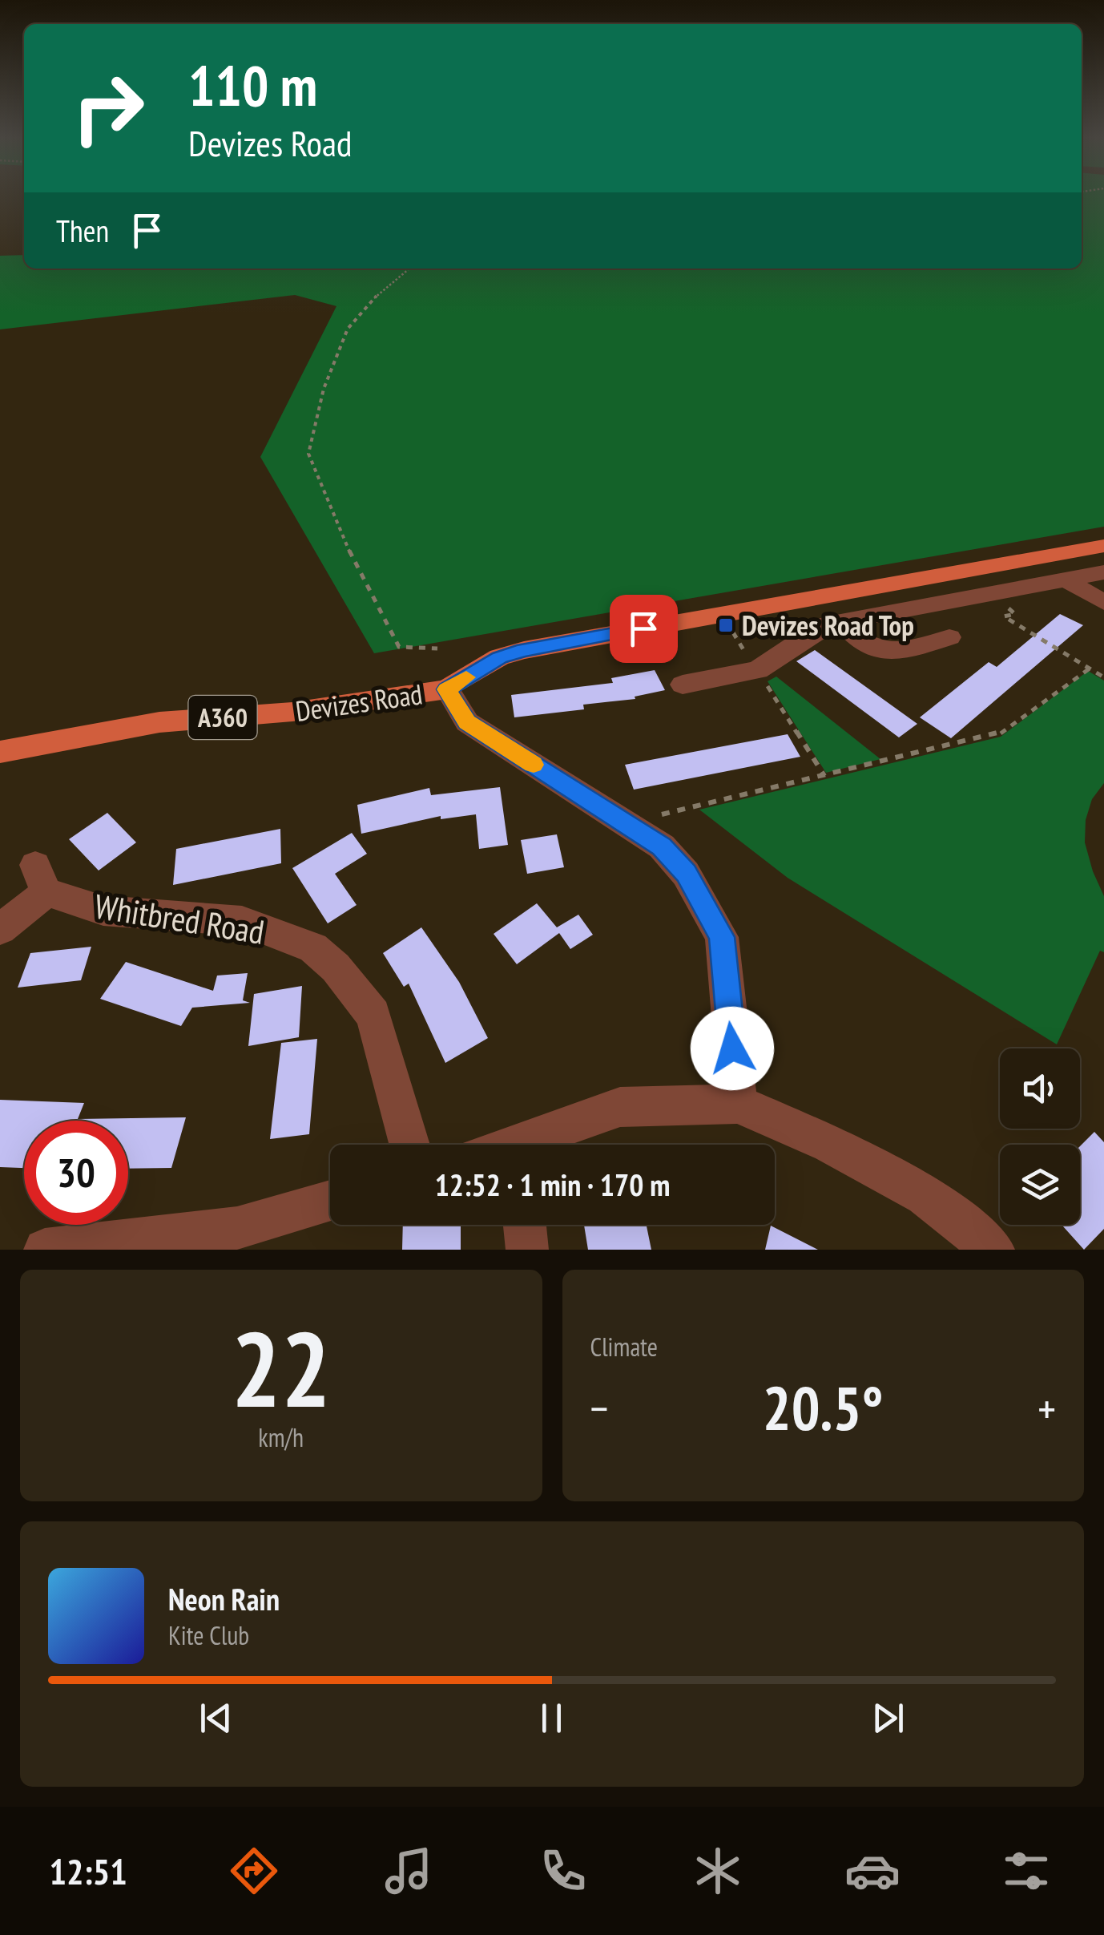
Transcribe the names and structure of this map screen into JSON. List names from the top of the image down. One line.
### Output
{"streets":{"main road":["Devizes Road","A360"],"street":["Whitbred Road"]},"places":{"transit":["Devizes Road Top"]},"page":{"turn":["110 m","Devizes Road"],"then":"Then","limit":"30","trip":"12:52 · 1 min · 170 m","tile":[["22","km/h"],"Climate"],"heat":["−","20.5°","+"],"song":["Neon Rain","Kite Club"],"tabs":"12:51"}}
